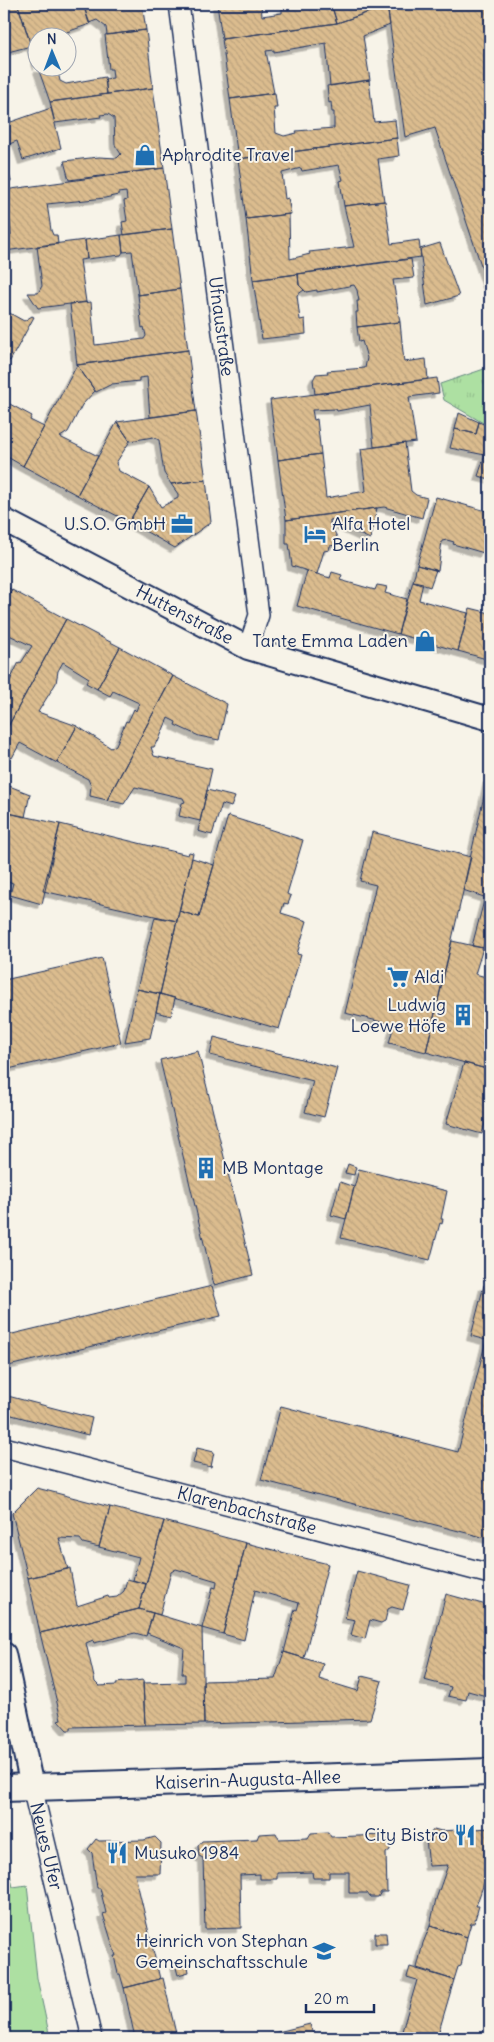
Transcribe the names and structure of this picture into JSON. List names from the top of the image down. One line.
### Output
{"streets":{"main road":["Kaiserin-Augusta-Allee"],"street":["Ufnaustraße","Huttenstraße","Klarenbachstraße","Neues Ufer"]},"crossings":[["Ufnaustraße","Huttenstraße"],["Kaiserin-Augusta-Allee","Neues Ufer"]],"places":{"shop":["Aphrodite Travel","Tante Emma Laden"],"office":["U.S.O. GmbH"],"hotel":["Alfa Hotel Berlin"],"supermarket":["Aldi"],"building":["Ludwig Loewe Höfe","MB Montage"],"restaurant":["City Bistro","Musuko 1984"],"school or university":["Heinrich von Stephan Gemeinschaftsschule"]},"scale_bar":"20 m","north":"top"}
